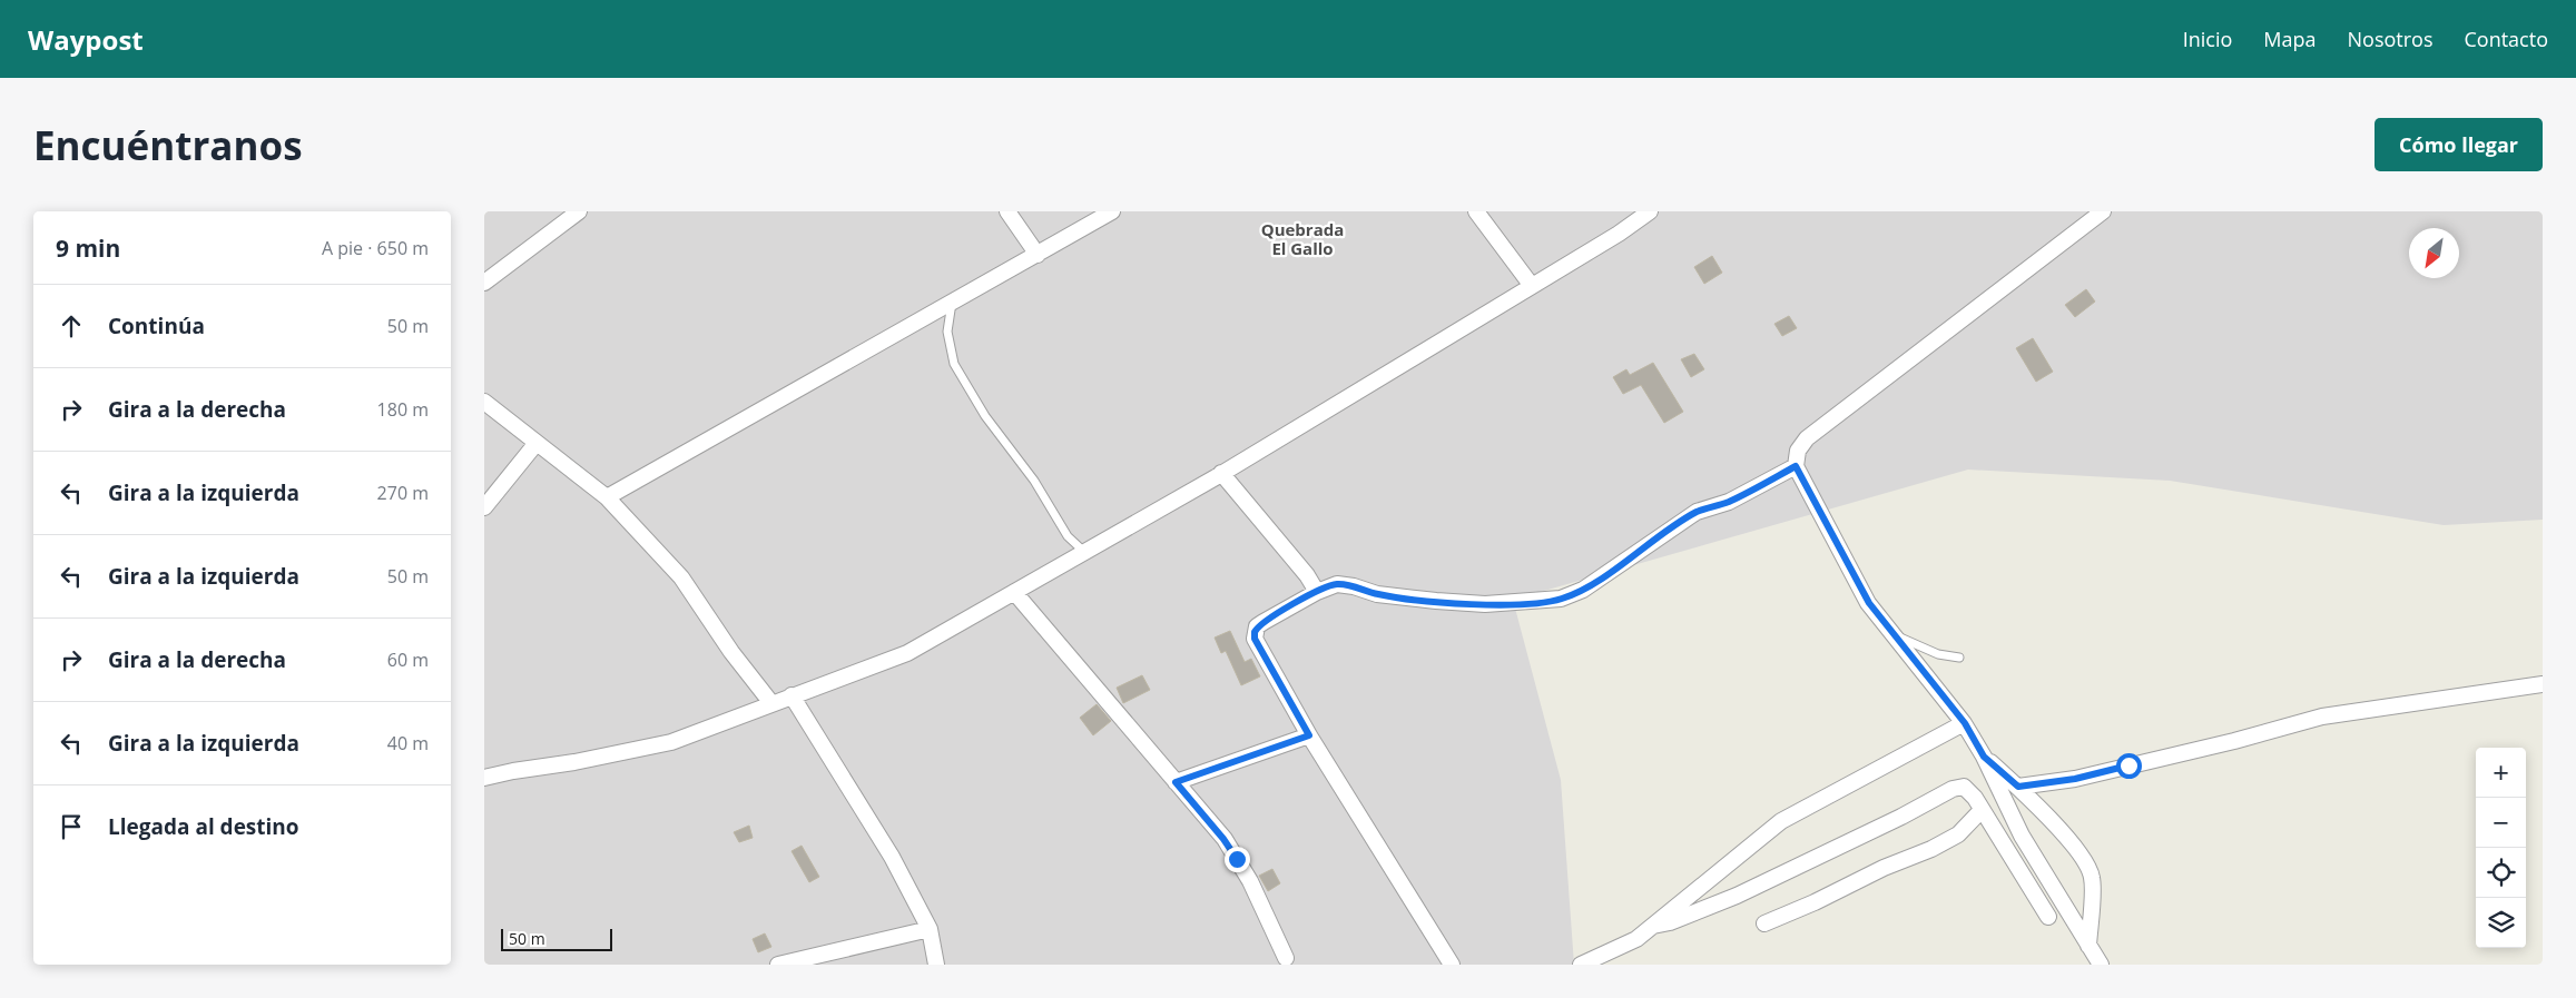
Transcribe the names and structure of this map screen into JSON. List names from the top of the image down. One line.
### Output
{"districts":["Quebrada El Gallo"],"scale_bar":"50 m","north":"bottom left","page":{"header":"Waypost","nav":["Inicio","Mapa","Nosotros","Contacto"],"buttons":"Cómo llegar","title":"Encuéntranos","heading":["9 min","A pie · 650 m"],"list":[["Continúa","50 m"],["Gira a la derecha","180 m"],["Gira a la izquierda","270 m"],["Gira a la izquierda","50 m"],["Gira a la derecha","60 m"],["Gira a la izquierda","40 m"],"Llegada al destino"],"map_buttons":["+","−"],"scale":"50 m"}}
